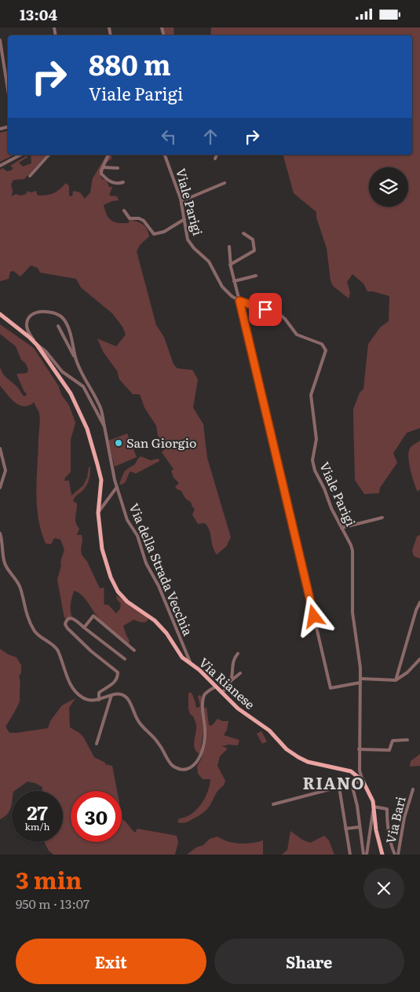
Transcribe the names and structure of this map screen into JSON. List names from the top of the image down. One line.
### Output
{"streets":{"main road":["Via Rianese"],"street":["Viale Parigi","Via della Strada Vecchia","Via Bari"]},"crossings":[["Viale Parigi","Via Rianese"],["Via della Strada Vecchia","Via Rianese"]],"districts":["RIANO"],"places":["San Giorgio"],"page":{"status":"13:04","turn":["880 m","Viale Parigi"],"speed":"27 km/h","limit":"30","heading":["3 min","950 m · 13:07"],"buttons":["Exit","Share"]}}
